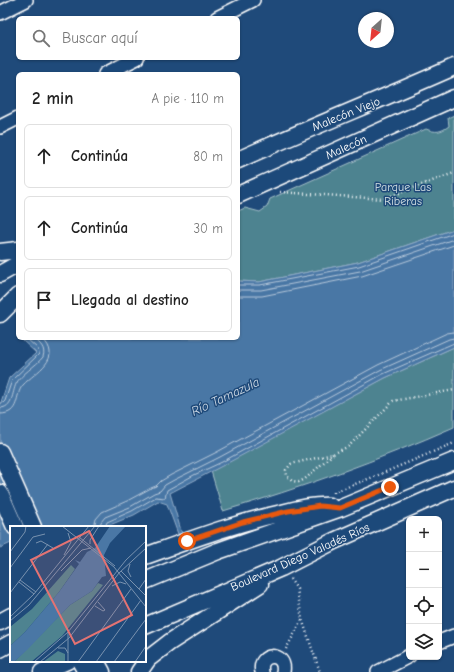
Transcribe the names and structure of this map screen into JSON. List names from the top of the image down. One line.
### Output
{"streets":{"main road":["Malecón Viejo","Malecón","Boulevard Diego Valadés Ríos"]},"water":["Río Tamazula"],"parks":["Parque Las Riberas"],"north":"bottom left","page":{"search":"Buscar aquí","heading":["2 min","A pie · 110 m"],"list":[["Continúa","80 m"],["Continúa","30 m"],"Llegada al destino"],"map_buttons":["+","−"]}}
